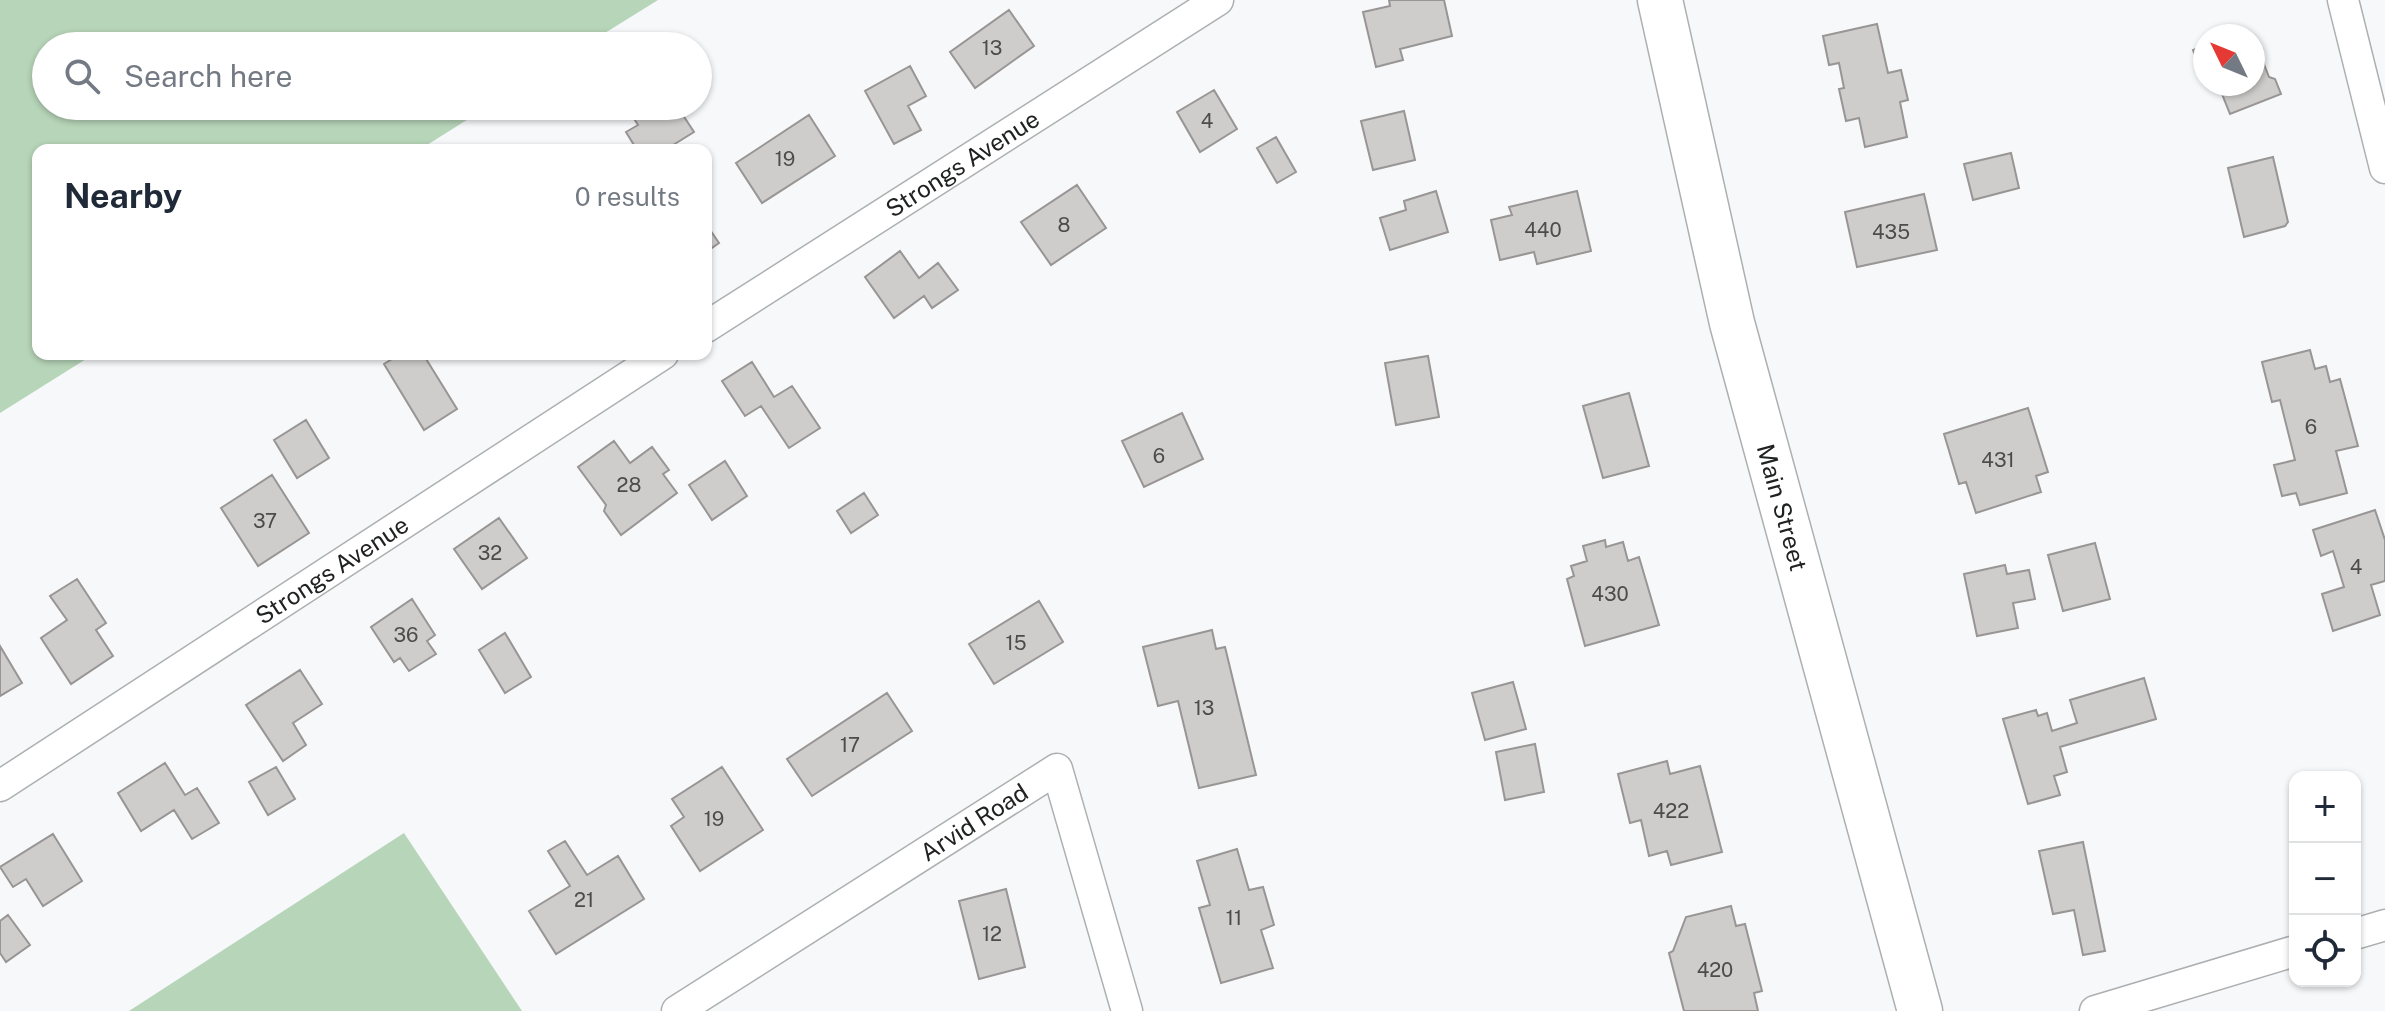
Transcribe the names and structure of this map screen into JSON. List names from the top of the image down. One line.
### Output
{"streets":{"main road":["Main Street"],"street":["Strongs Avenue","Arvid Road"]},"house_numbers":["13","4","19","8","440","435","6","6","431","28","37","32","4","430","36","15","13","17","422","19","21","11","12","420"],"north":"top left","page":{"search":"Search here","heading":["Nearby","0 results"],"map_buttons":["+","−"]}}
